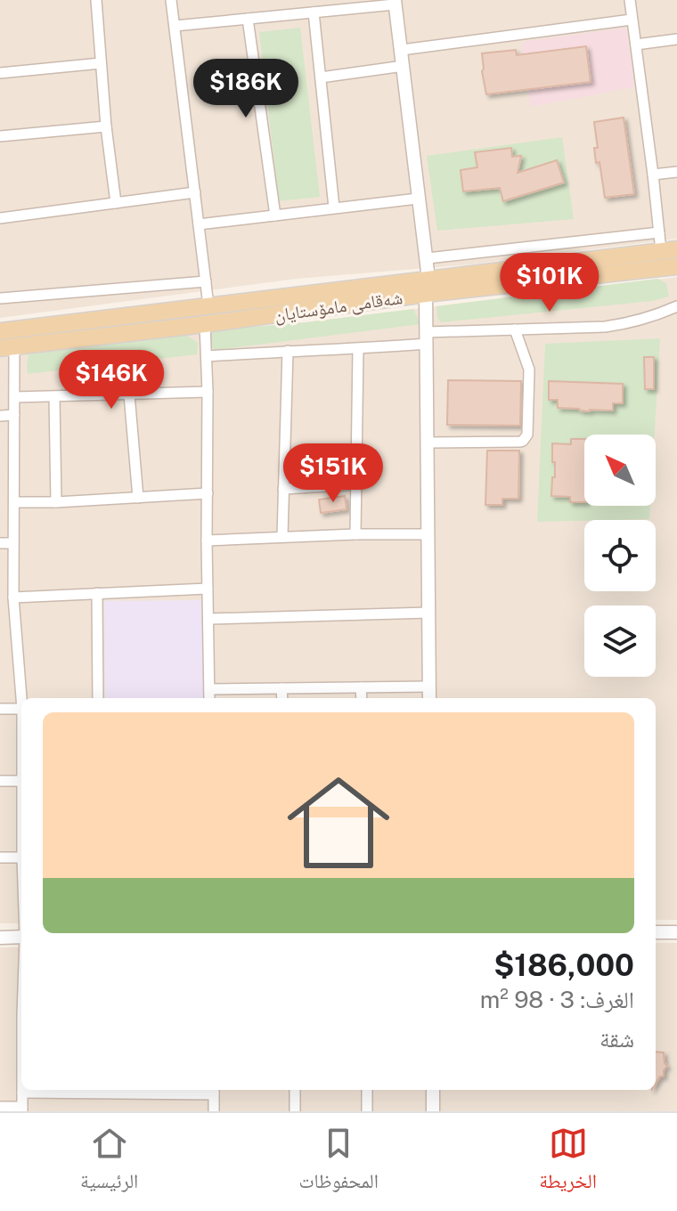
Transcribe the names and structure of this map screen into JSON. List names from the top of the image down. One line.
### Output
{"streets":{"main road":["شەقامی مامۆستایان"]},"north":"top left","page":{"price":["$186K","$101K","$146K","$151K"],"list":[{"name":"$186,000","note":"الغرف: 3 · 98 m² · شقة"}],"tabs":["الخريطة","المحفوظات","الرئيسية"]}}
